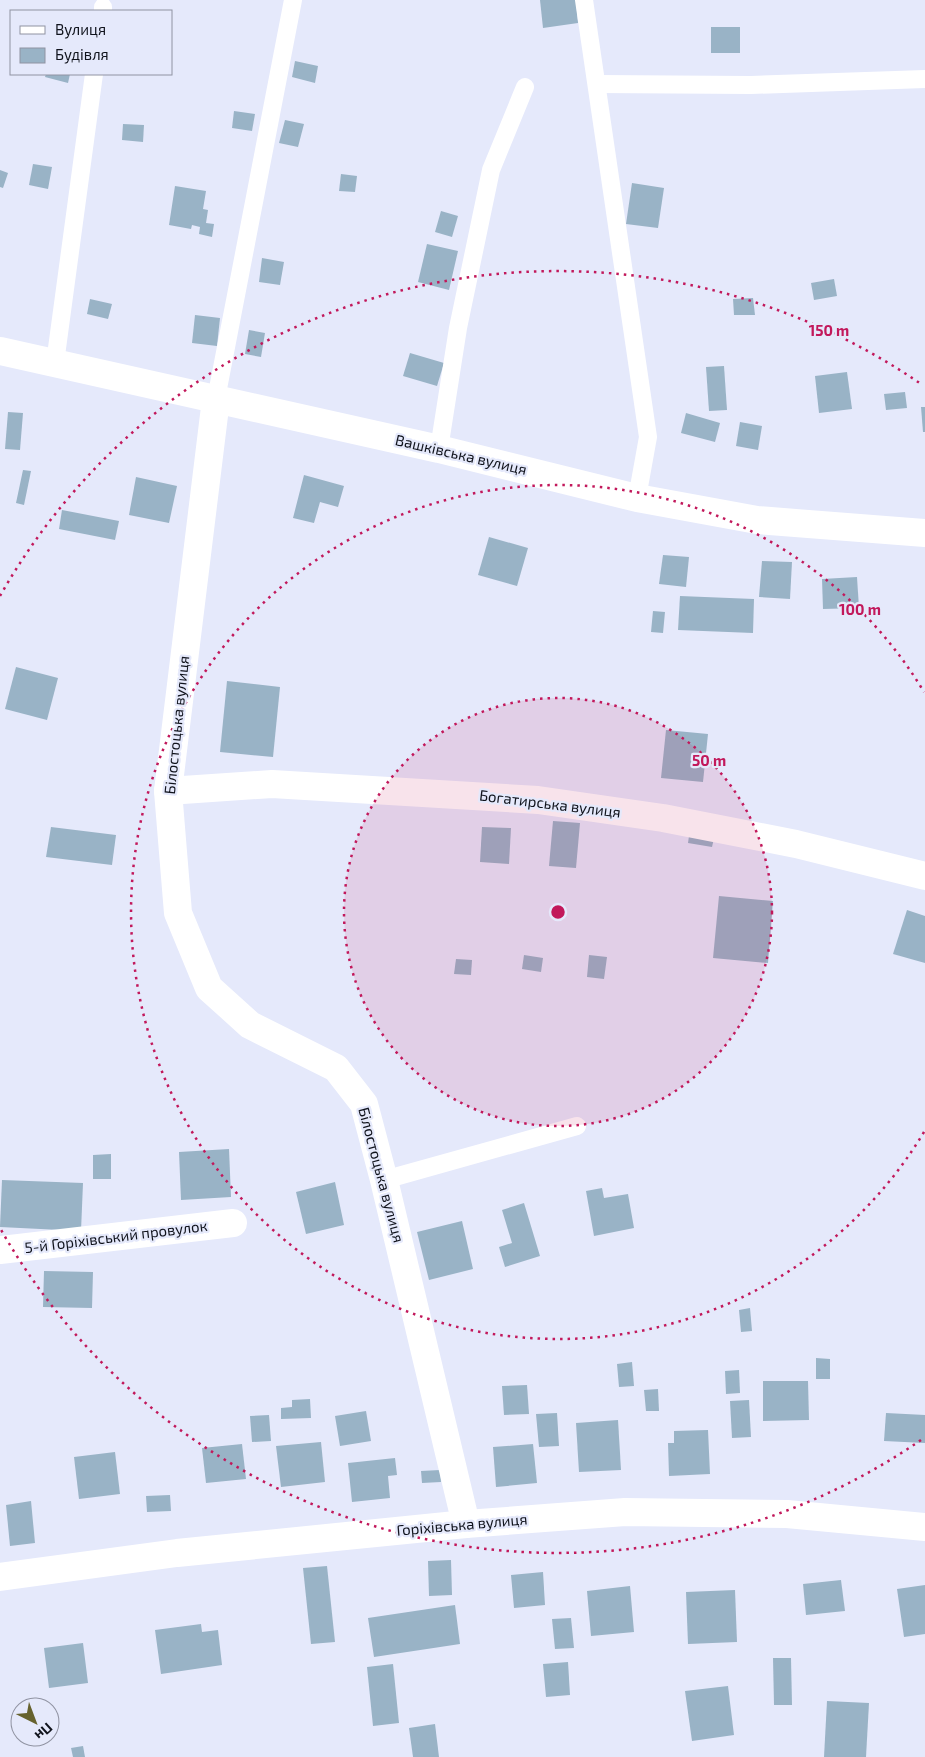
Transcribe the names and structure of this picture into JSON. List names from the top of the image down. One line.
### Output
{"streets":{"street":["Вашківська вулиця","Білостоцька вулиця","Богатирська вулиця","5-й Горіхівський провулок","Горіхівська вулиця"]},"crossings":[["Вашківська вулиця","Білостоцька вулиця"],["Білостоцька вулиця","Богатирська вулиця"],["Білостоцька вулиця","Горіхівська вулиця"]],"legend":["Вулиця","Будівля"],"north":"bottom right","rings":["150 m","100 m","50 m"]}
